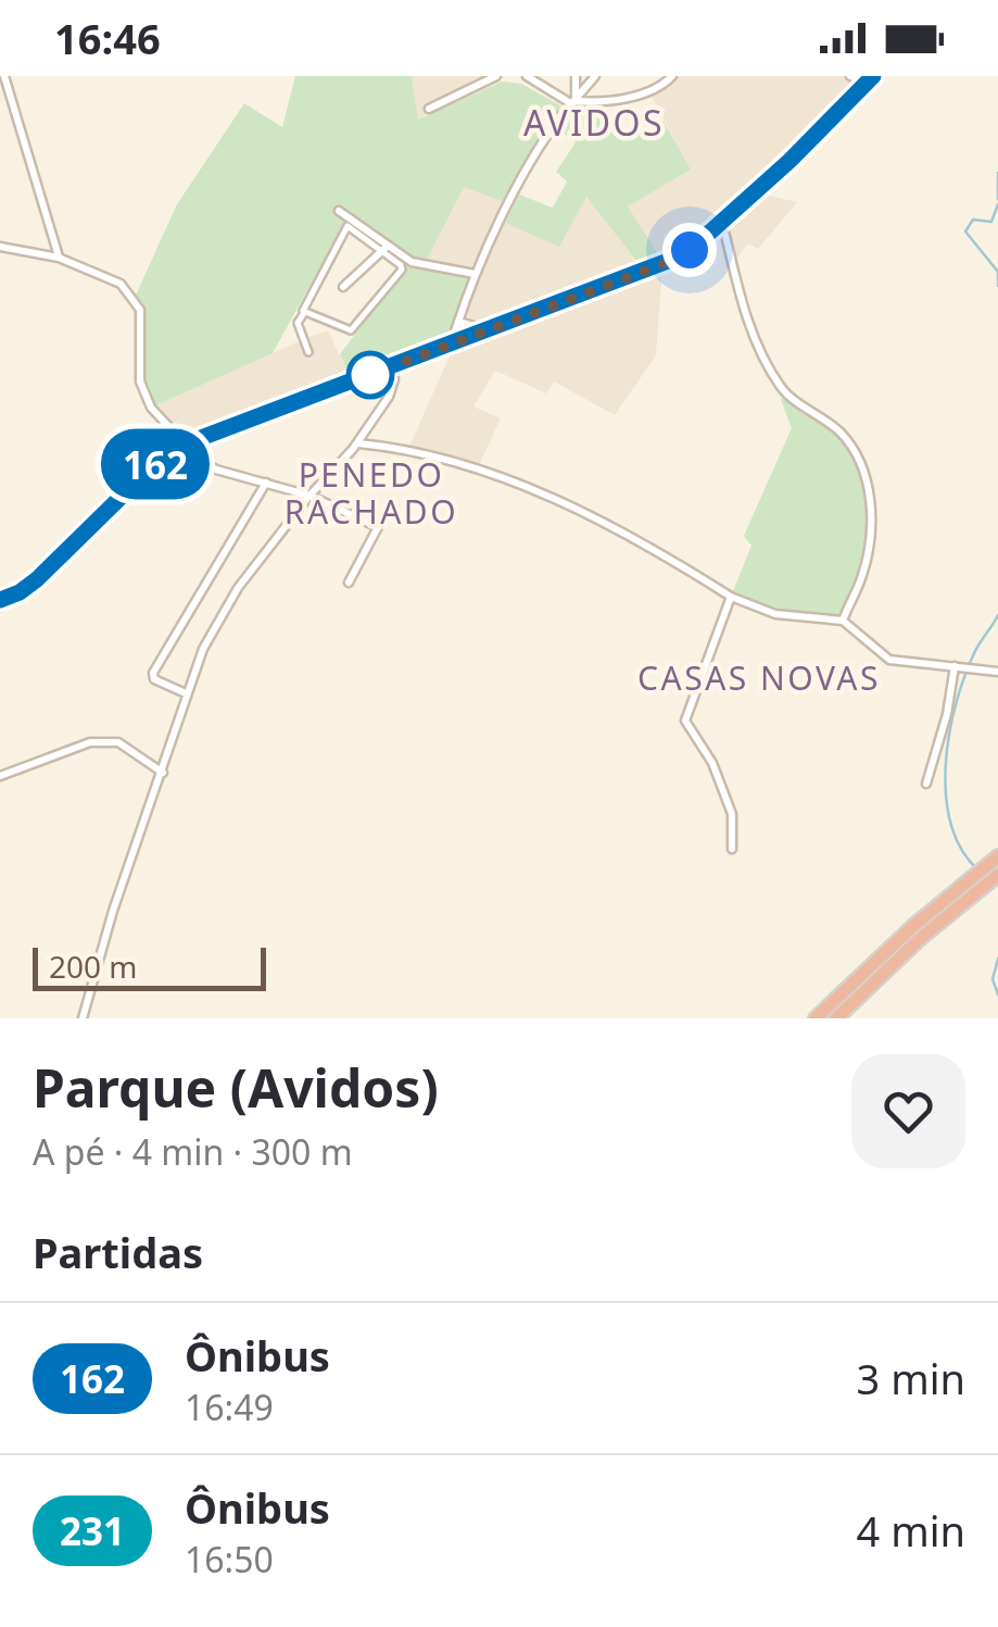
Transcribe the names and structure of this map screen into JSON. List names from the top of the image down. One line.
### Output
{"districts":["AVIDOS","PENEDO RACHADO","CASAS NOVAS"],"lines":["bus line 162"],"scale_bar":"200 m","page":{"status":"16:46","on_map":"162","scale":"200 m","heading":[["Parque (Avidos)","A pé · 4 min · 300 m"],"Partidas"],"list":[{"mark":"162","name":"Ônibus","note":"16:49","value":"3 min"},{"mark":"231","name":"Ônibus","note":"16:50","value":"4 min"}]}}
